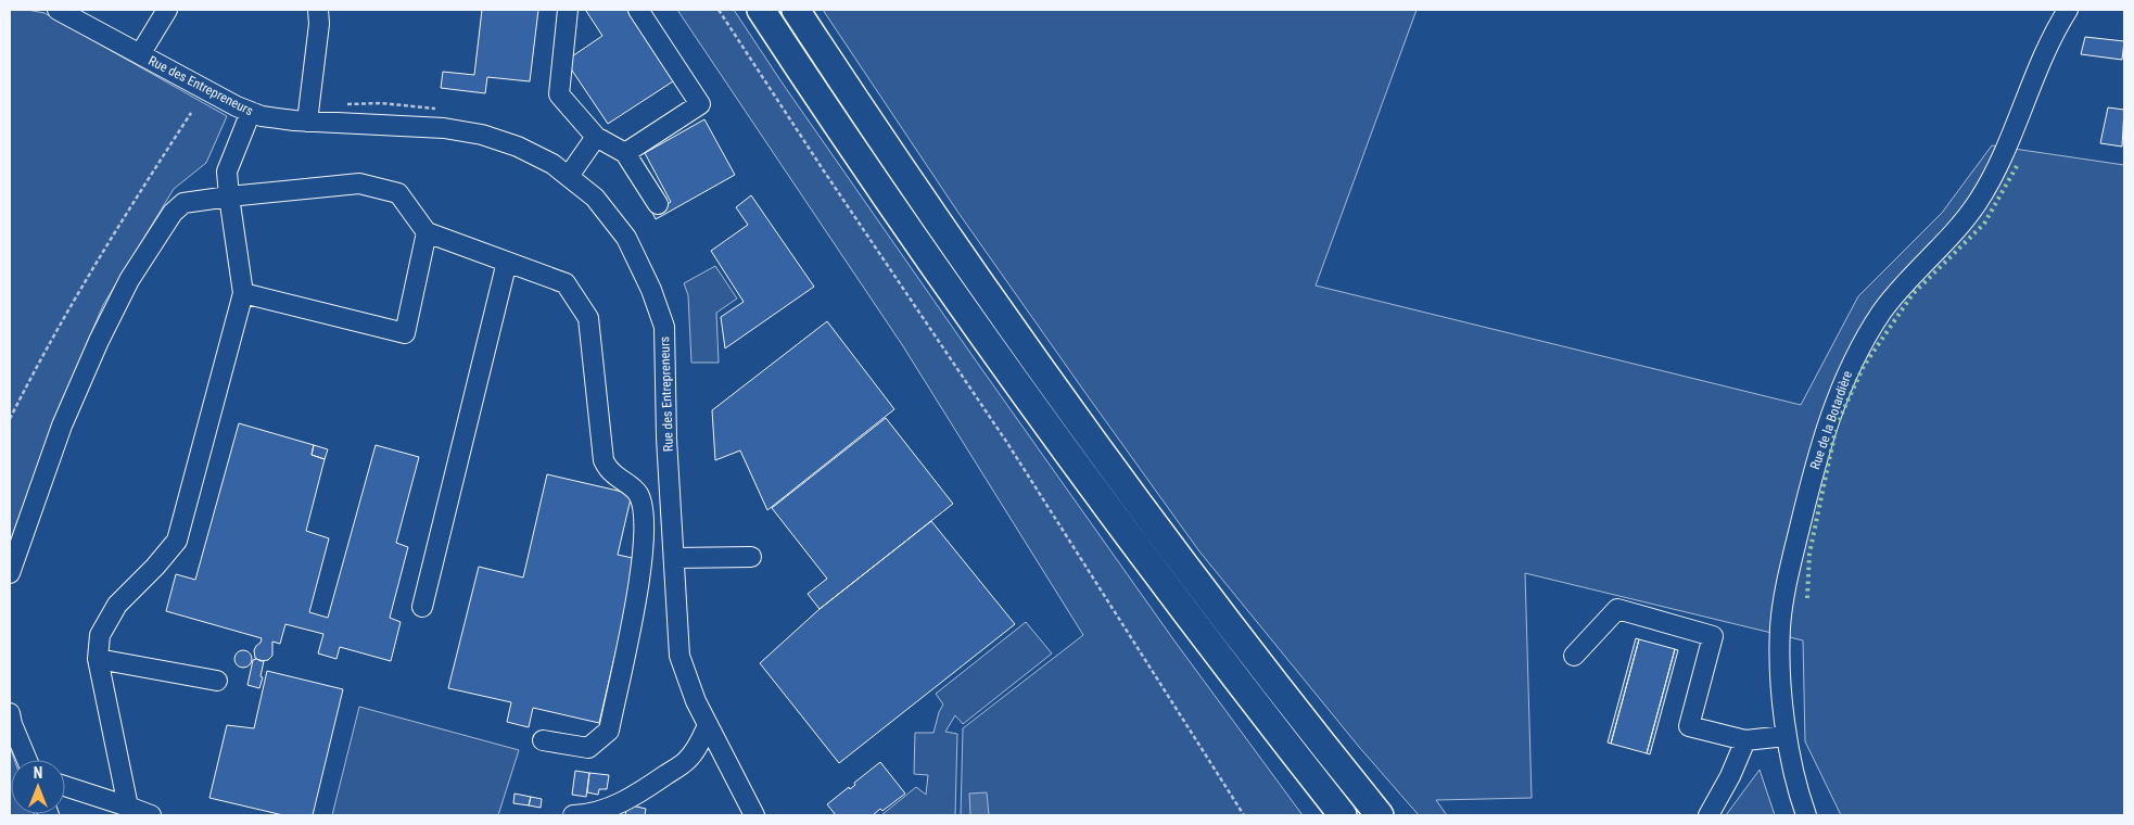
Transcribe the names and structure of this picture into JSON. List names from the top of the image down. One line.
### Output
{"streets":{"street":["Rue des Entrepreneurs","Rue de la Botardière"]},"north":"top"}
